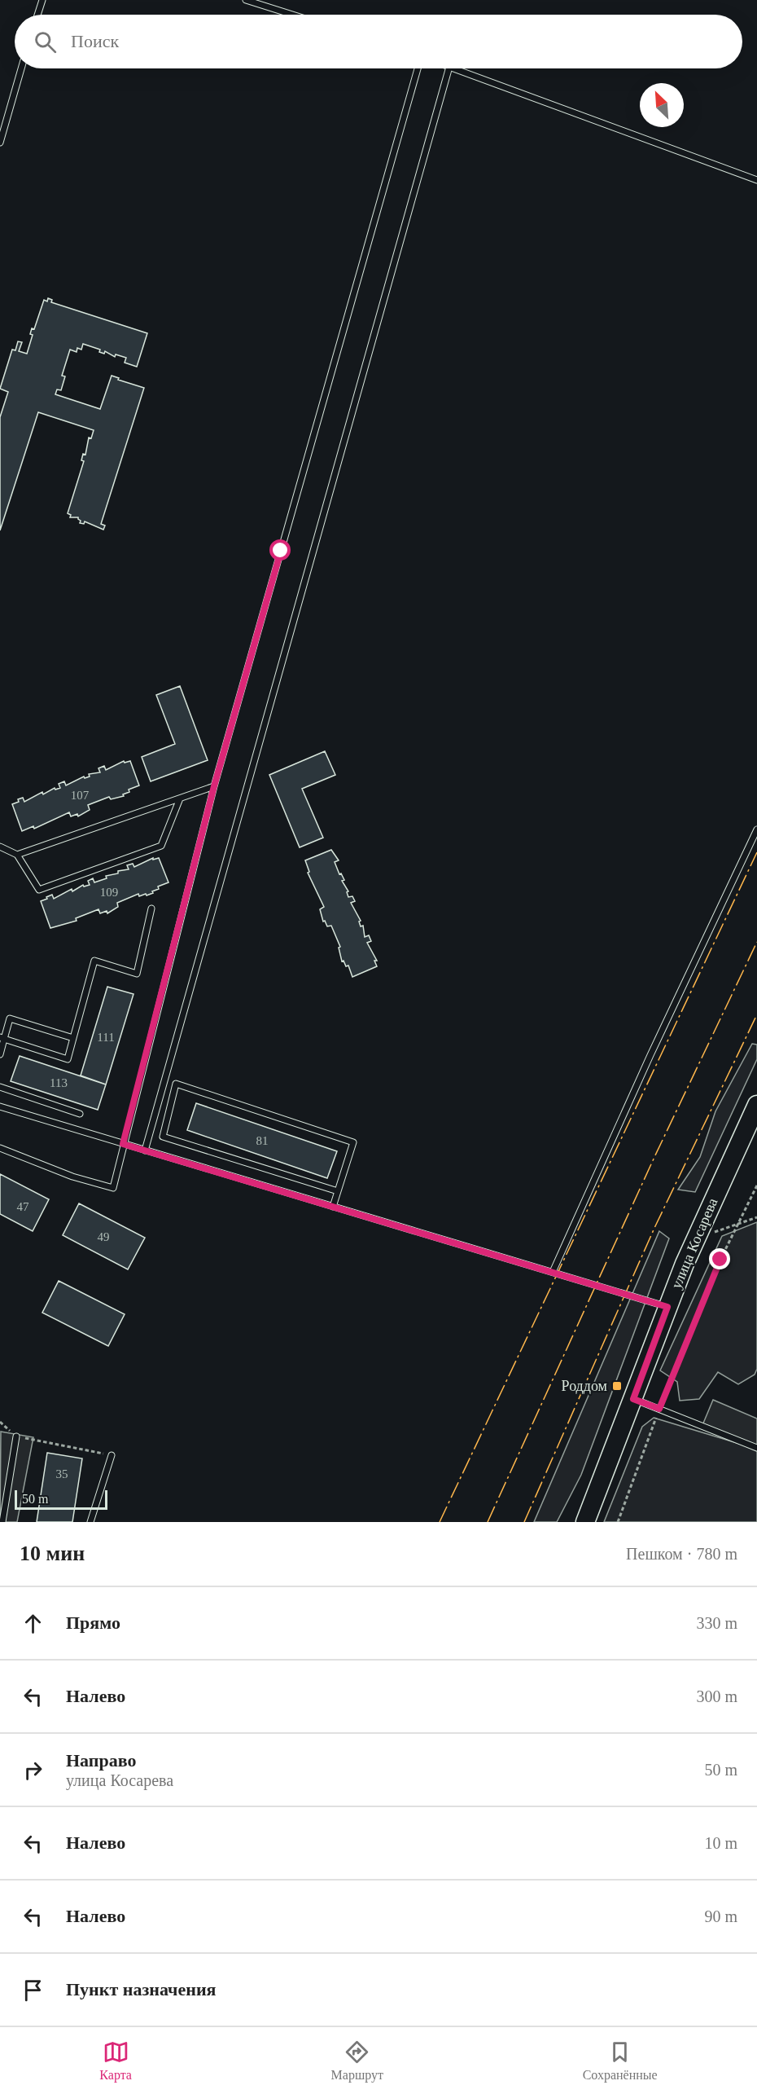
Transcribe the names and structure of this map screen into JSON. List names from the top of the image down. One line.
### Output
{"streets":{"main road":["улица Косарева"]},"places":{"transit":["Роддом"]},"house_numbers":["107","109","111","113","81","47","49","35"],"scale_bar":"50 m","north":"top left","page":{"search":"Поиск","scale":"50 m","heading":["10 мин","Пешком · 780 m"],"list":[["Прямо","330 m"],["Налево","300 m"],["Направо","улица Косарева","50 m"],["Налево","10 m"],["Налево","90 m"],"Пункт назначения"],"nav":["Карта","Маршрут","Сохранённые"]}}
